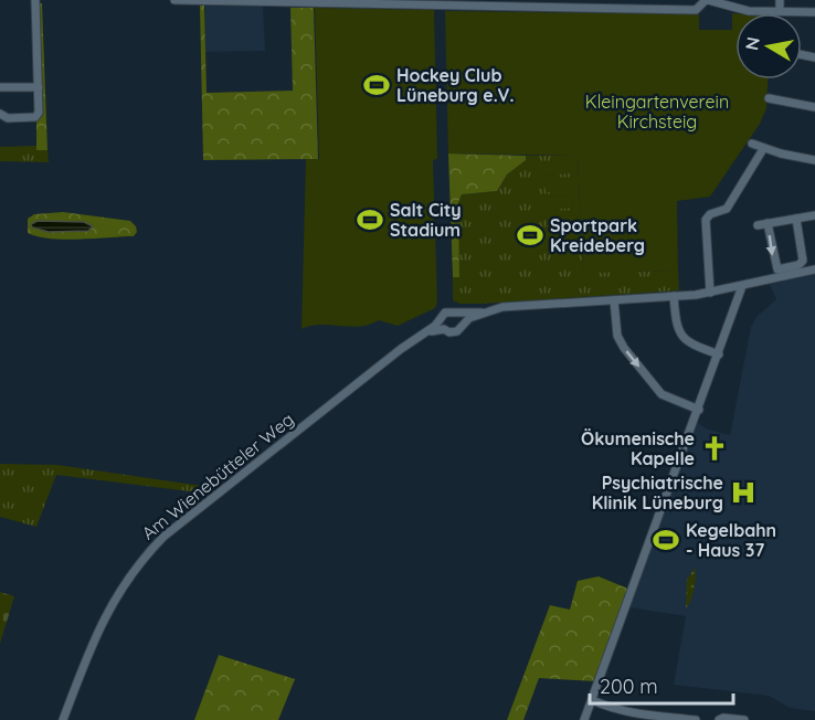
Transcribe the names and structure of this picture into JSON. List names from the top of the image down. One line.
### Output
{"streets":{"street":["Am Wienebütteler Weg"]},"parks":["Kleingartenverein Kirchsteig"],"places":{"sports":["Hockey Club Lüneburg e.V.","Salt City Stadium","Sportpark Kreideberg","Kegelbahn - Haus 37"],"church":["Ökumenische Kapelle"],"hospital":["Psychiatrische Klinik Lüneburg"]},"scale_bar":"200 m","north":"left"}
